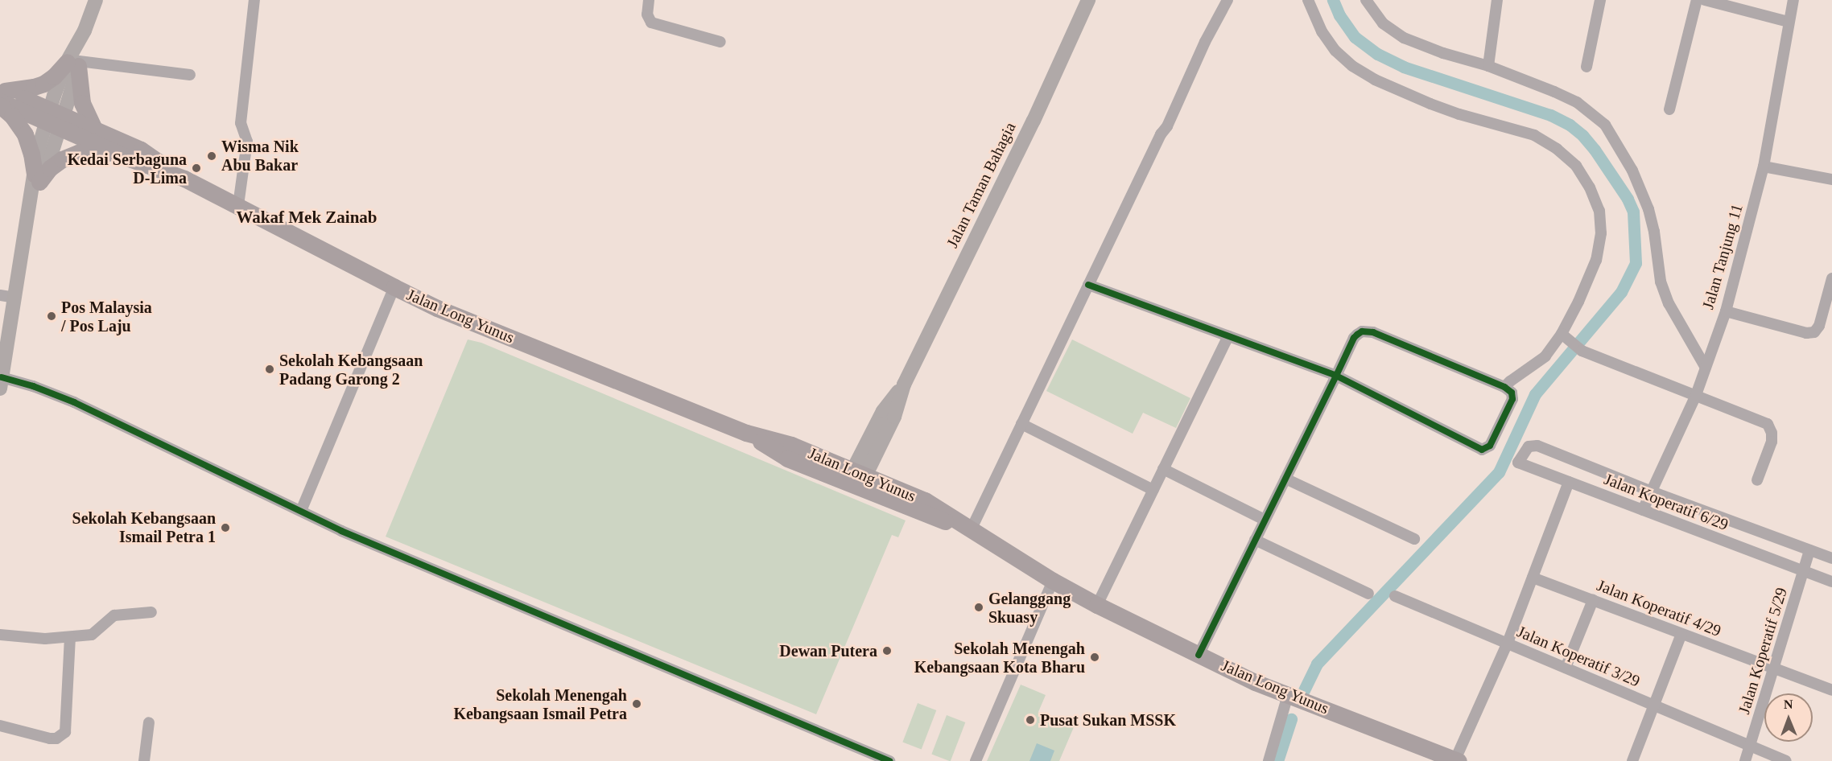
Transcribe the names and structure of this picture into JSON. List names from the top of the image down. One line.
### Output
{"streets":{"main road":["Jalan Taman Bahagia","Jalan Long Yunus"],"street":["Jalan Tanjung 11","Jalan Koperatif 6/29","Jalan Koperatif 4/29","Jalan Koperatif 5/29","Jalan Koperatif 3/29"]},"crossings":[["Jalan Taman Bahagia","Jalan Long Yunus"],["Jalan Tanjung 11","Jalan Koperatif 6/29"],["Jalan Koperatif 6/29","Jalan Koperatif 5/29"],["Jalan Koperatif 4/29","Jalan Koperatif 5/29"],["Jalan Koperatif 5/29","Jalan Koperatif 3/29"]],"districts":["Wakaf Mek Zainab"],"places":["Wisma Nik Abu Bakar","Kedai Serbaguna D-Lima","Pos Malaysia / Pos Laju","Sekolah Kebangsaan Padang Garong 2","Sekolah Kebangsaan Ismail Petra 1","Gelanggang Skuasy","Dewan Putera","Sekolah Menengah Kebangsaan Kota Bharu","Sekolah Menengah Kebangsaan Ismail Petra","Pusat Sukan MSSK"],"north":"top"}
